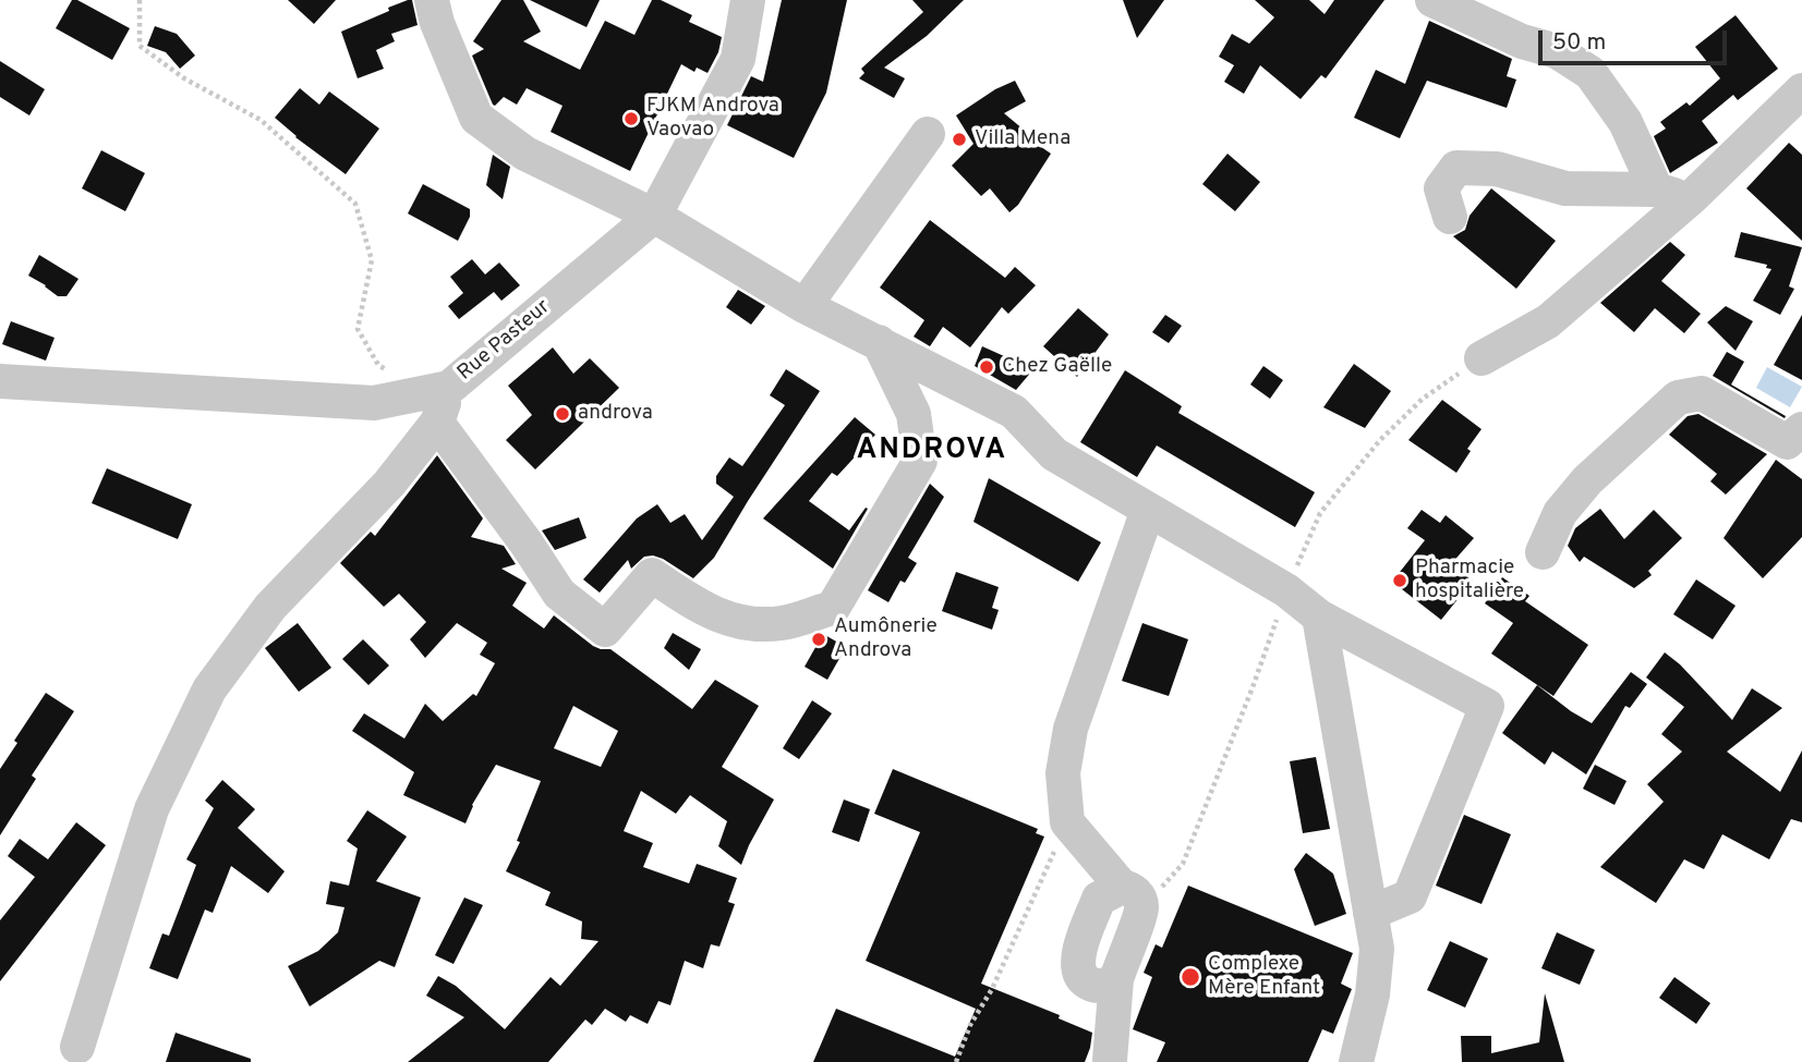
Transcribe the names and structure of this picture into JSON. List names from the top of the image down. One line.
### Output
{"streets":{"street":["Rue Pasteur"]},"districts":["ANDROVA"],"places":["FJKM Androva Vaovao","Villa Mena","Chez Gaëlle","androva","Pharmacie hospitalière","Aumônerie Androva","Complexe Mère Enfant"],"scale_bar":"50 m"}
